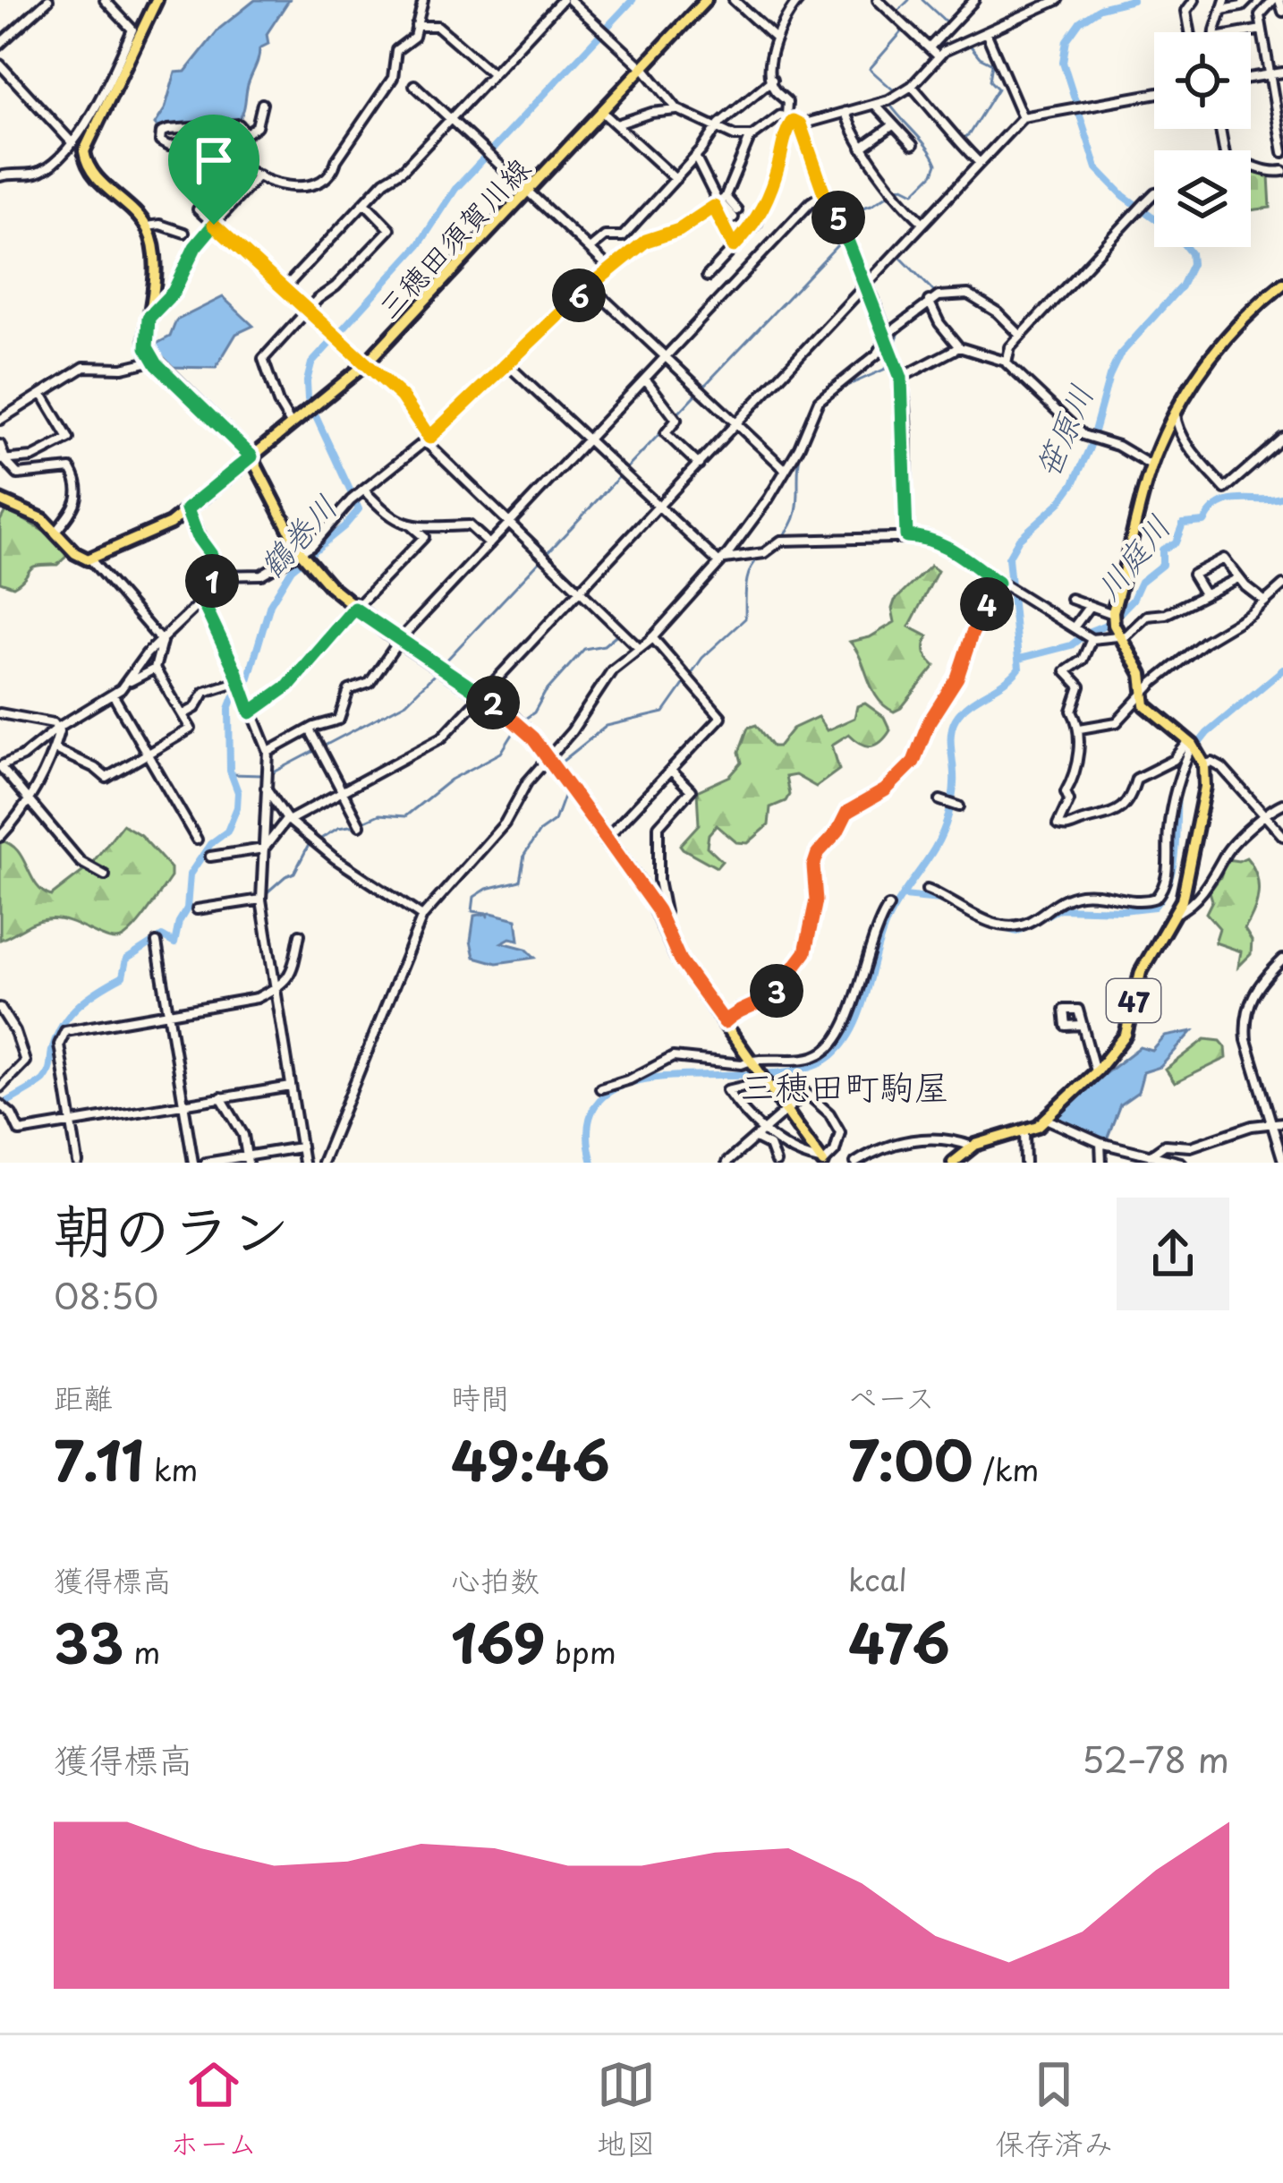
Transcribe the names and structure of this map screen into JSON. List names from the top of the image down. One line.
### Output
{"streets":{"main road":["三穂田須賀川線","47"]},"districts":["三穂田町駒屋"],"water":["笹原川","鶴巻川","川庭川"],"page":{"pins":["5","6","1","4","2","3"],"heading":["朝のラン","08:50"],"stats":[["距離","7.11 km"],["時間","49:46"],["ペース","7:00 /km"],["獲得標高","33 m"],["心拍数","169 bpm"],["kcal","476"]],"chart":["獲得標高","52–78 m"],"tabs":["ホーム","地図","保存済み"]}}
